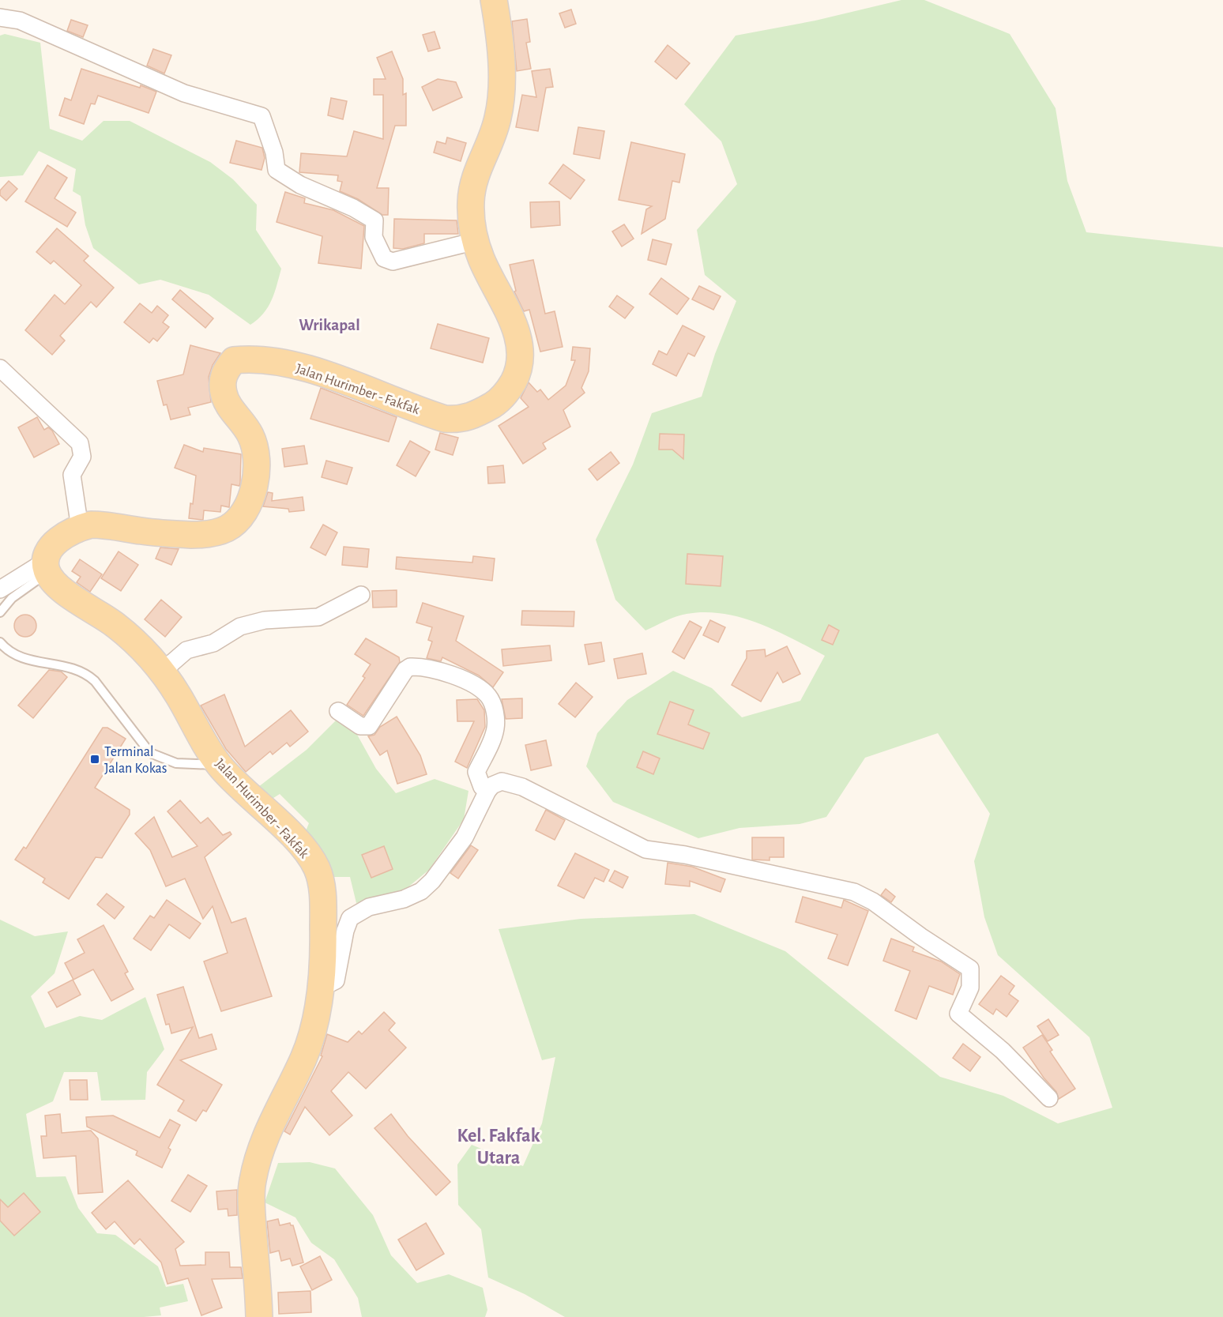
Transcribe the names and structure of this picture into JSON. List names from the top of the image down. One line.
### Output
{"streets":{"main road":["Jalan Hurimber - Fakfak"]},"districts":["Wrikapal","Kel. Fakfak Utara"],"places":{"transit":["Terminal Jalan Kokas"]}}
